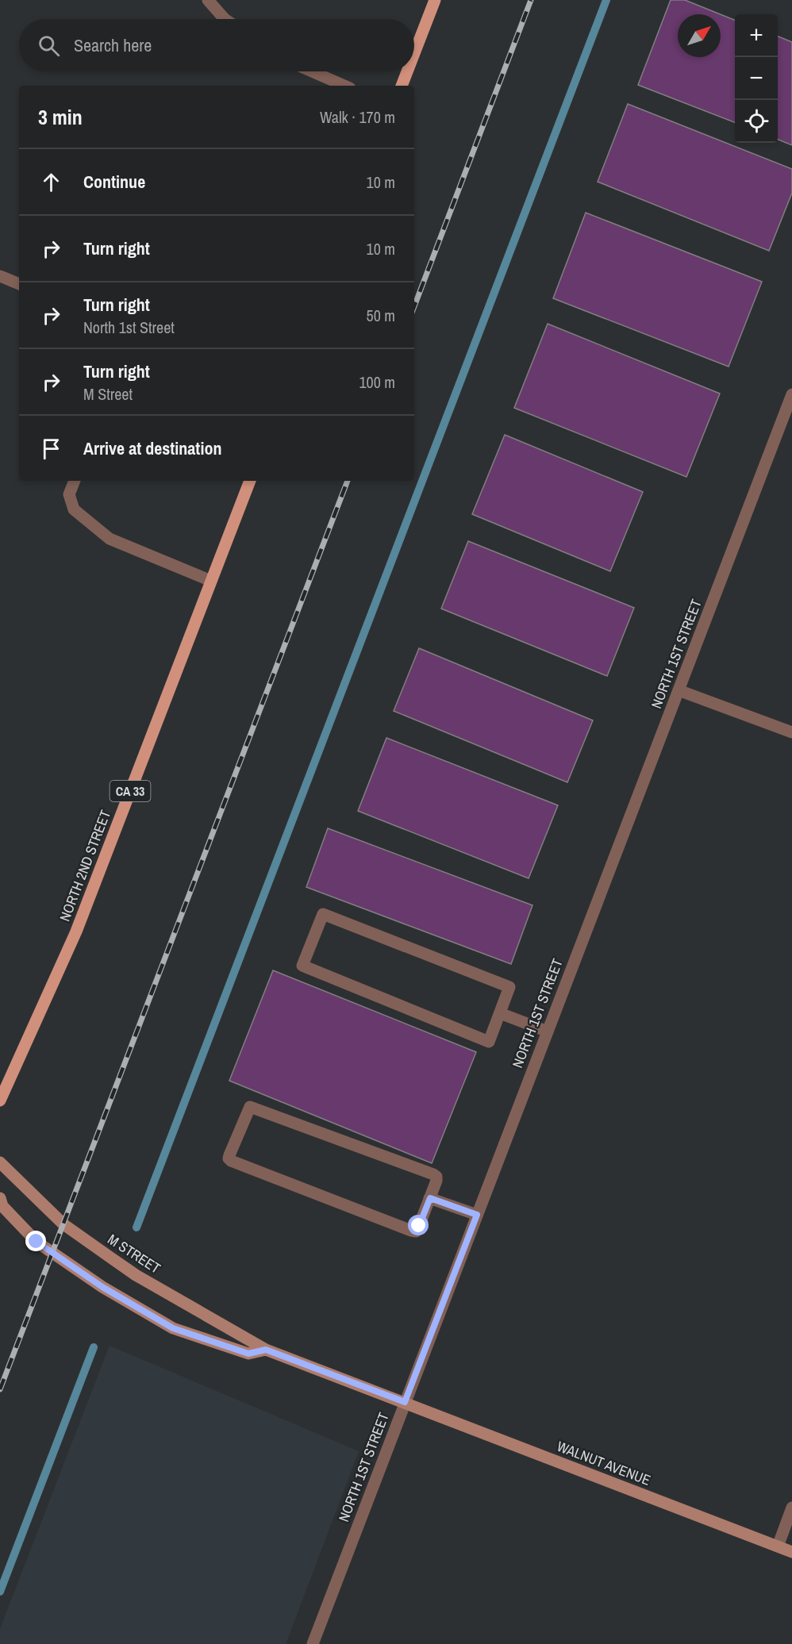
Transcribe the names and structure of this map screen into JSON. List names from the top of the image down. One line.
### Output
{"streets":{"main road":["CA 33","NORTH 2ND STREET"],"street":["NORTH 1ST STREET","M STREET","WALNUT AVENUE"]},"crossings":[["NORTH 1ST STREET","M STREET"],["NORTH 1ST STREET","WALNUT AVENUE"],["M STREET","WALNUT AVENUE"]],"north":"top right","page":{"map_buttons":["+","−"],"search":"Search here","heading":["3 min","Walk · 170 m"],"list":[["Continue","10 m"],["Turn right","10 m"],["Turn right","North 1st Street","50 m"],["Turn right","M Street","100 m"],"Arrive at destination"]}}
